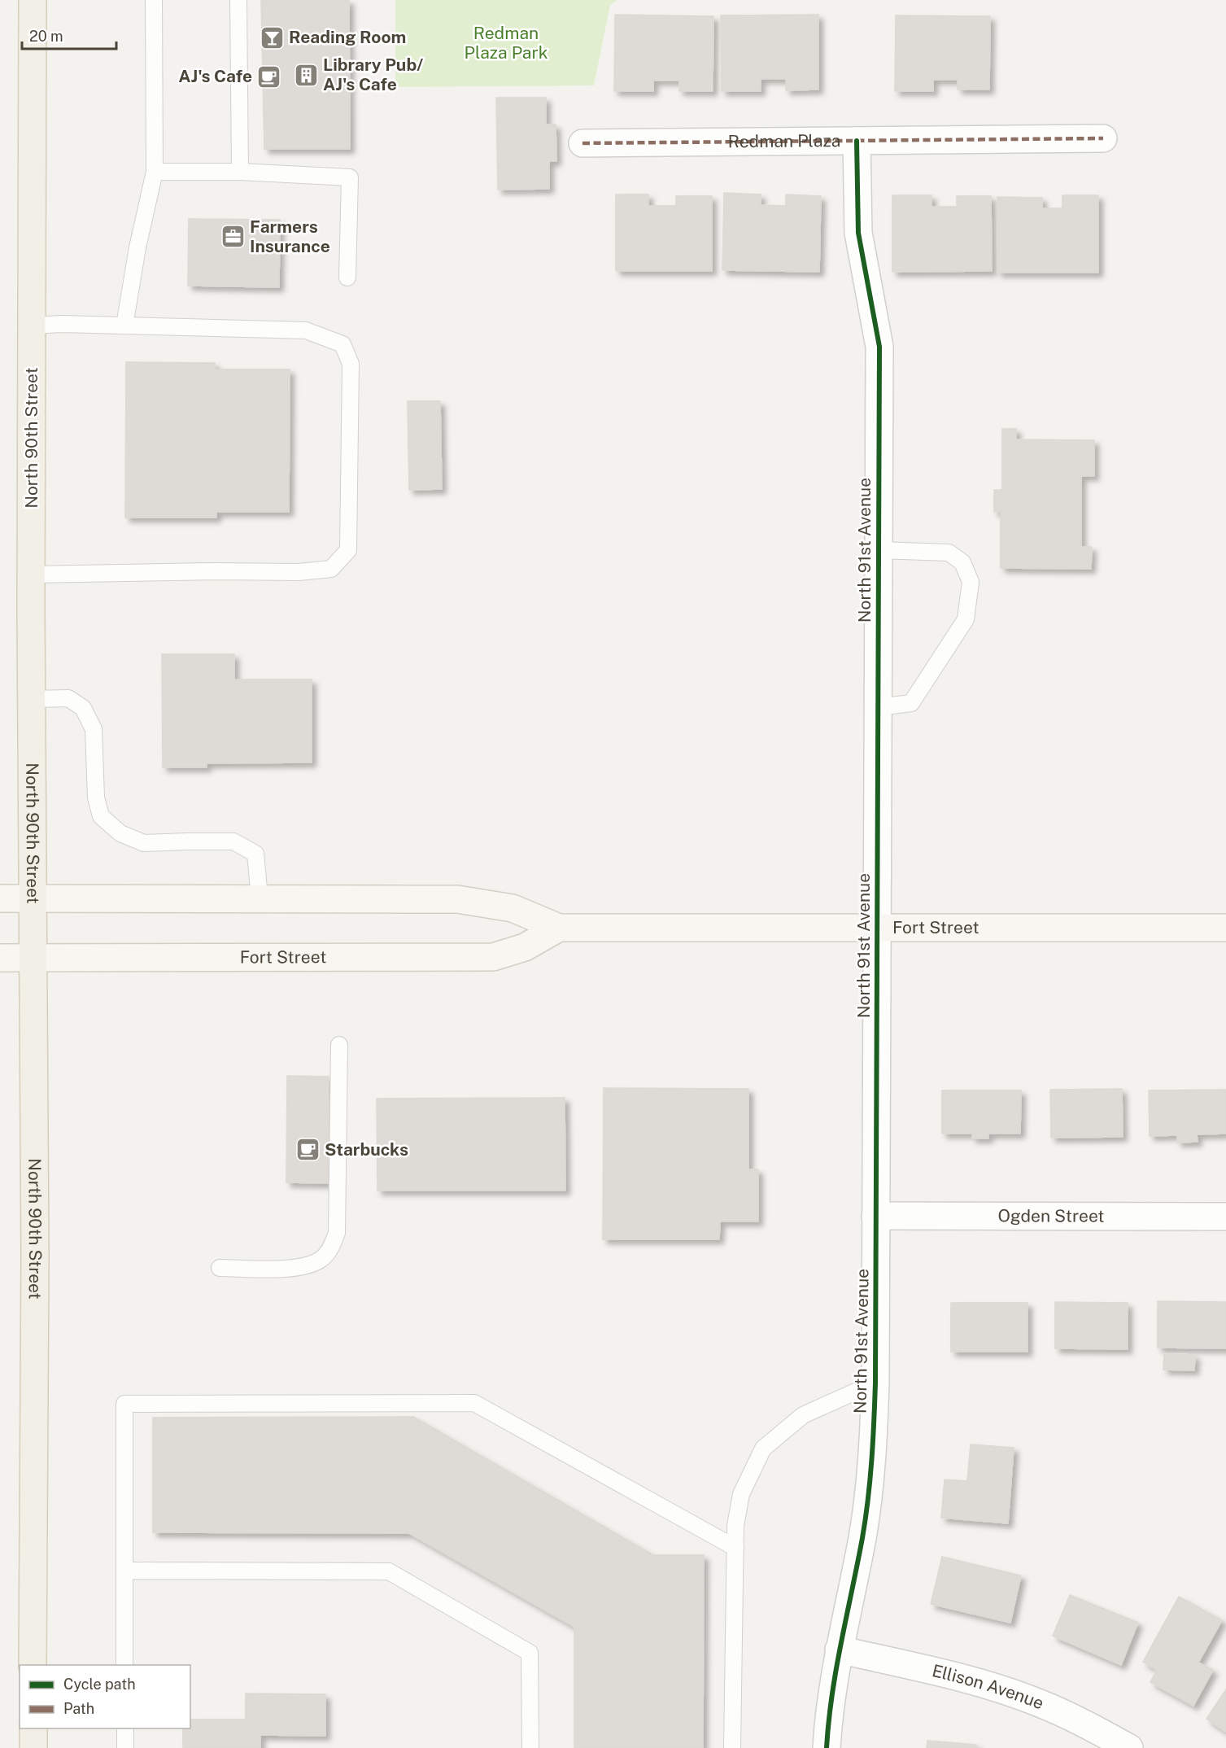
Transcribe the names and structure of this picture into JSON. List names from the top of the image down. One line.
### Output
{"streets":{"main road":["North 90th Street","Fort Street"],"street":["Redman Plaza","North 91st Avenue","Ogden Street","Ellison Avenue"]},"crossings":[["Redman Plaza","North 91st Avenue"],["North 90th Street","Fort Street"],["North 91st Avenue","Fort Street"],["North 91st Avenue","Ogden Street"],["North 91st Avenue","Ellison Avenue"]],"parks":["Redman Plaza Park"],"places":{"bar":["Reading Room"],"building":["Library Pub/ AJ's Cafe"],"cafe":["AJ's Cafe","Starbucks"],"office":["Farmers Insurance"]},"legend":["Cycle path","Path"],"scale_bar":"20 m"}
